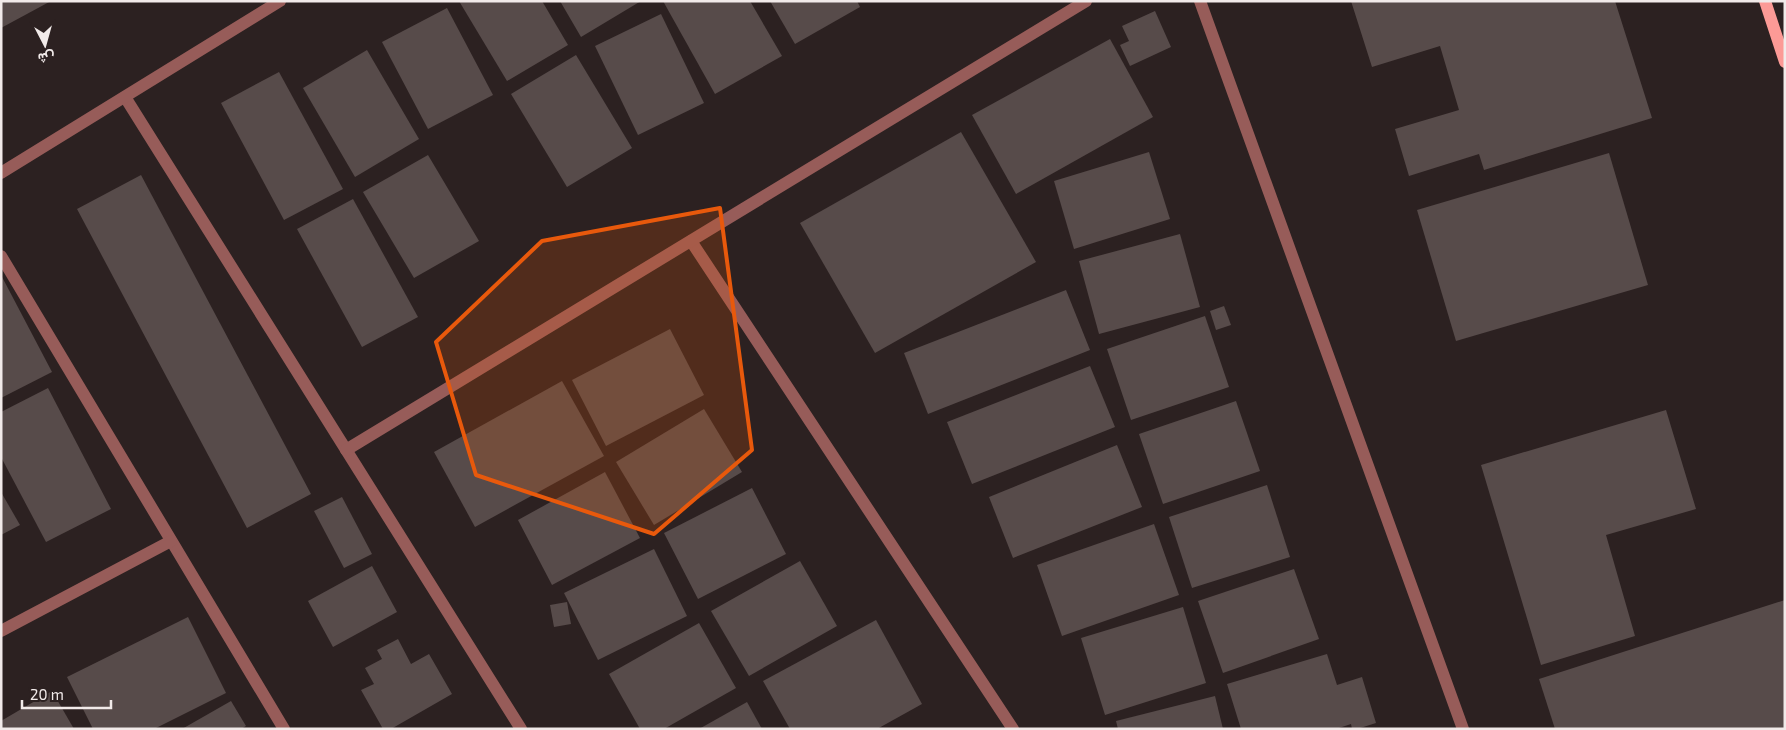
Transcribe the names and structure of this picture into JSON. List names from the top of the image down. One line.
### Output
{"scale_bar":"20 m","north":"bottom"}
